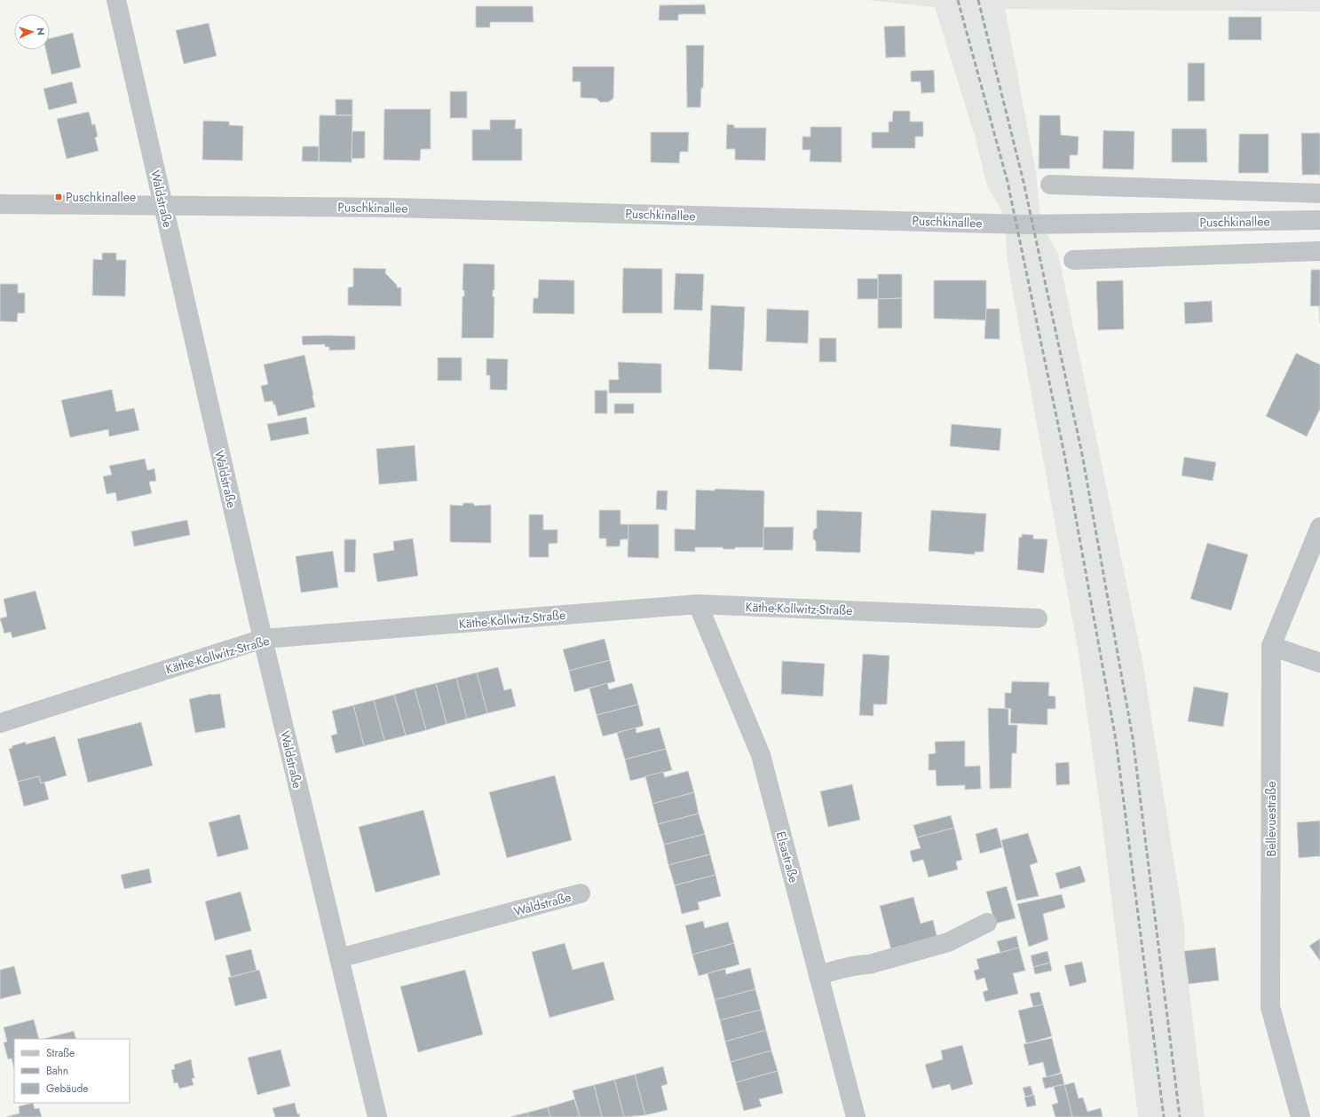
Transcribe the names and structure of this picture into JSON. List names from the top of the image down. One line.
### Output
{"streets":{"street":["Waldstraße","Puschkinallee","Käthe-Kollwitz-Straße","Bellevuestraße","Elsastraße"]},"crossings":[["Waldstraße","Puschkinallee"],["Waldstraße","Käthe-Kollwitz-Straße"],["Käthe-Kollwitz-Straße","Elsastraße"]],"places":{"transit":["Puschkinallee"]},"legend":["Straße","Bahn","Gebäude"],"north":"right"}
